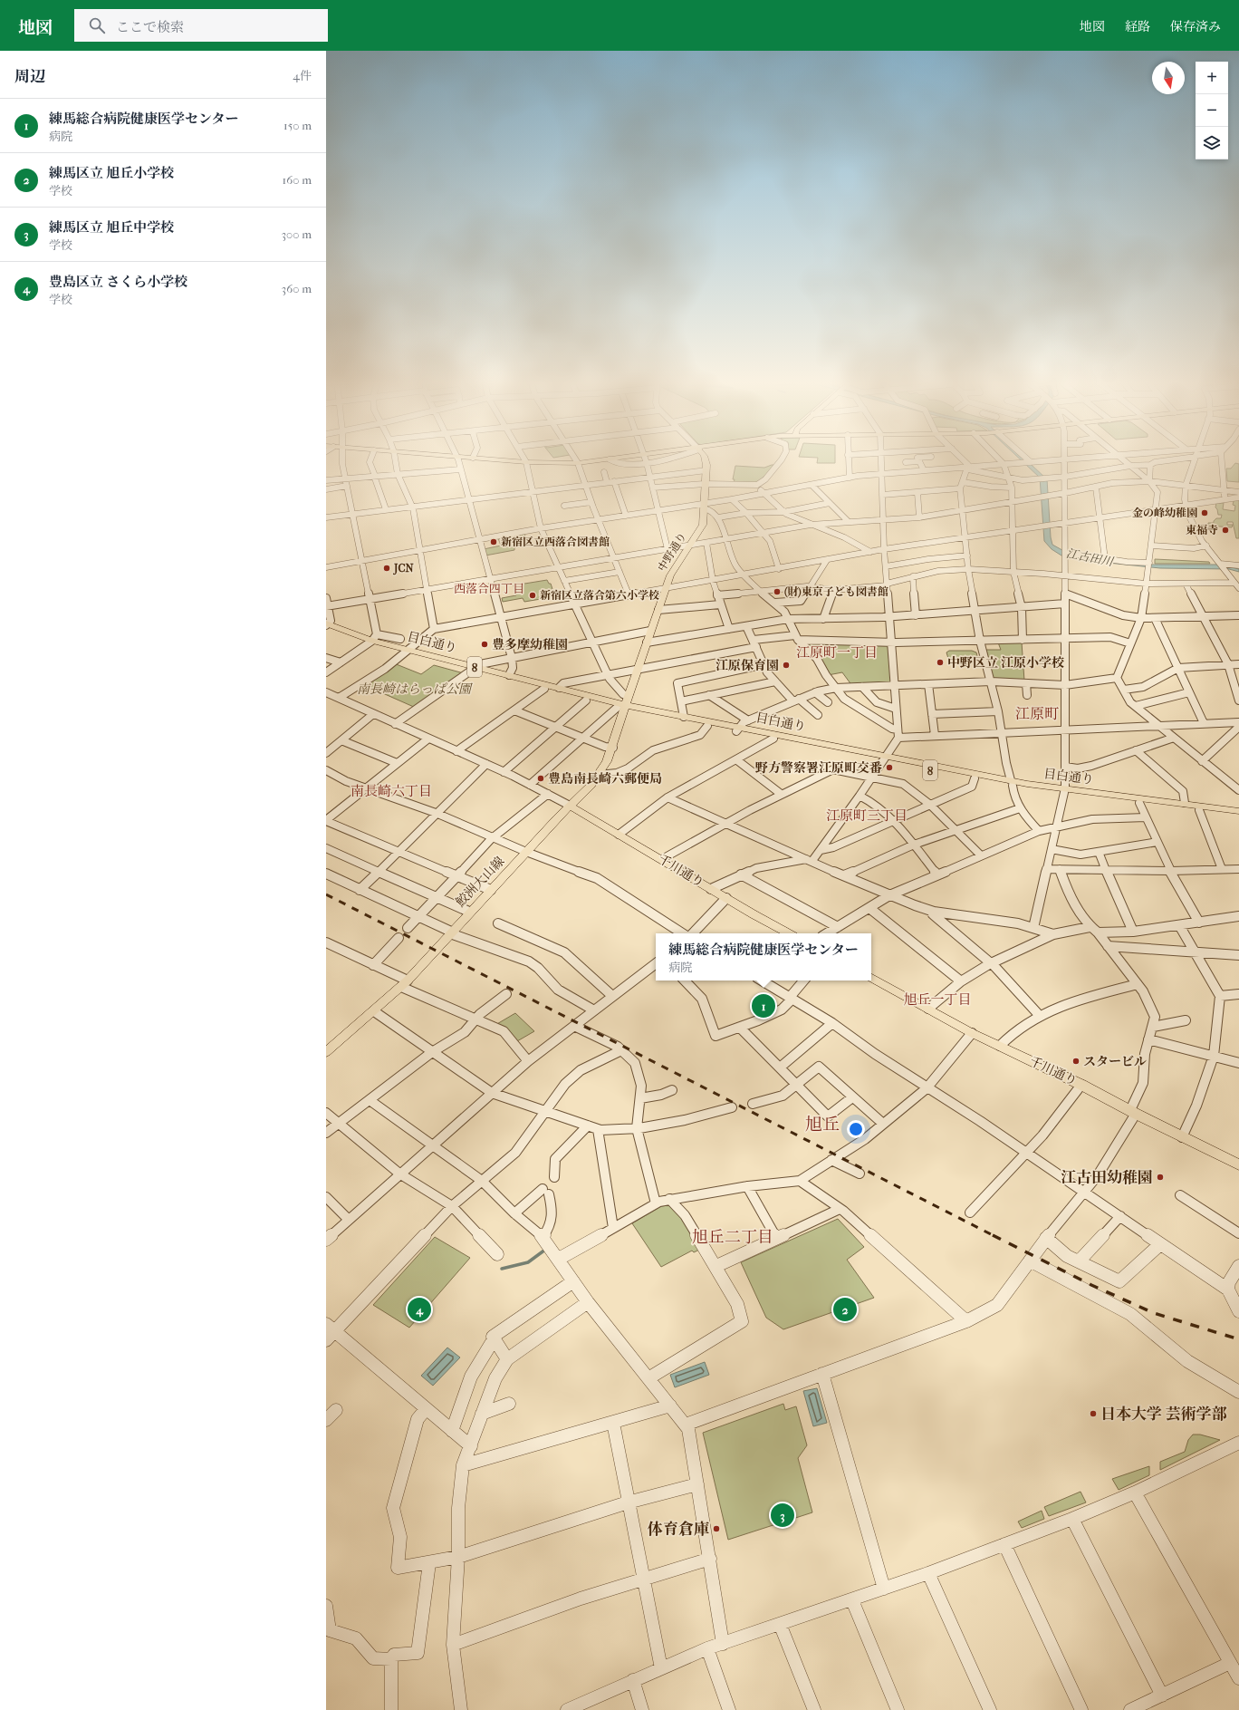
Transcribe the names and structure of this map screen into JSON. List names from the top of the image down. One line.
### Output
{"streets":{"main road":["中野通り","目白通り","8","千川通り","鮫洲大山線"]},"crossings":[["中野通り","目白通り"],["中野通り","鮫洲大山線"],["目白通り","鮫洲大山線"],["千川通り","鮫洲大山線"]],"districts":["西落合四丁目","江原町一丁目","江原町","南長崎六丁目","江原町三丁目","旭丘一丁目","旭丘","旭丘二丁目"],"water":["江古田川"],"parks":["南長崎はらっぱ公園"],"places":["金の峰幼稚園","東福寺","新宿区立西落合図書館","JCN","(財)東京子ども図書館","新宿区立落合第六小学校","豊多摩幼稚園","中野区立 江原小学校","江原保育園","野方警察署江原町交番","豊島南長崎六郵便局","スタービル","江古田幼稚園","日本大学 芸術学部","体育倉庫"],"north":"bottom","page":{"header":"地図","search":"ここで検索","nav":["地図","経路","保存済み"],"heading":["周辺","4件"],"map_buttons":["+","−"],"list":[{"mark":"1","name":"練馬総合病院健康医学センター","note":"病院","value":"150 m"},{"mark":"2","name":"練馬区立 旭丘小学校","note":"学校","value":"160 m"},{"mark":"3","name":"練馬区立 旭丘中学校","note":"学校","value":"300 m"},{"mark":"4","name":"豊島区立 さくら小学校","note":"学校","value":"360 m"}],"popup":["練馬総合病院健康医学センター","病院"],"pins":["1","2","4","3"]}}
